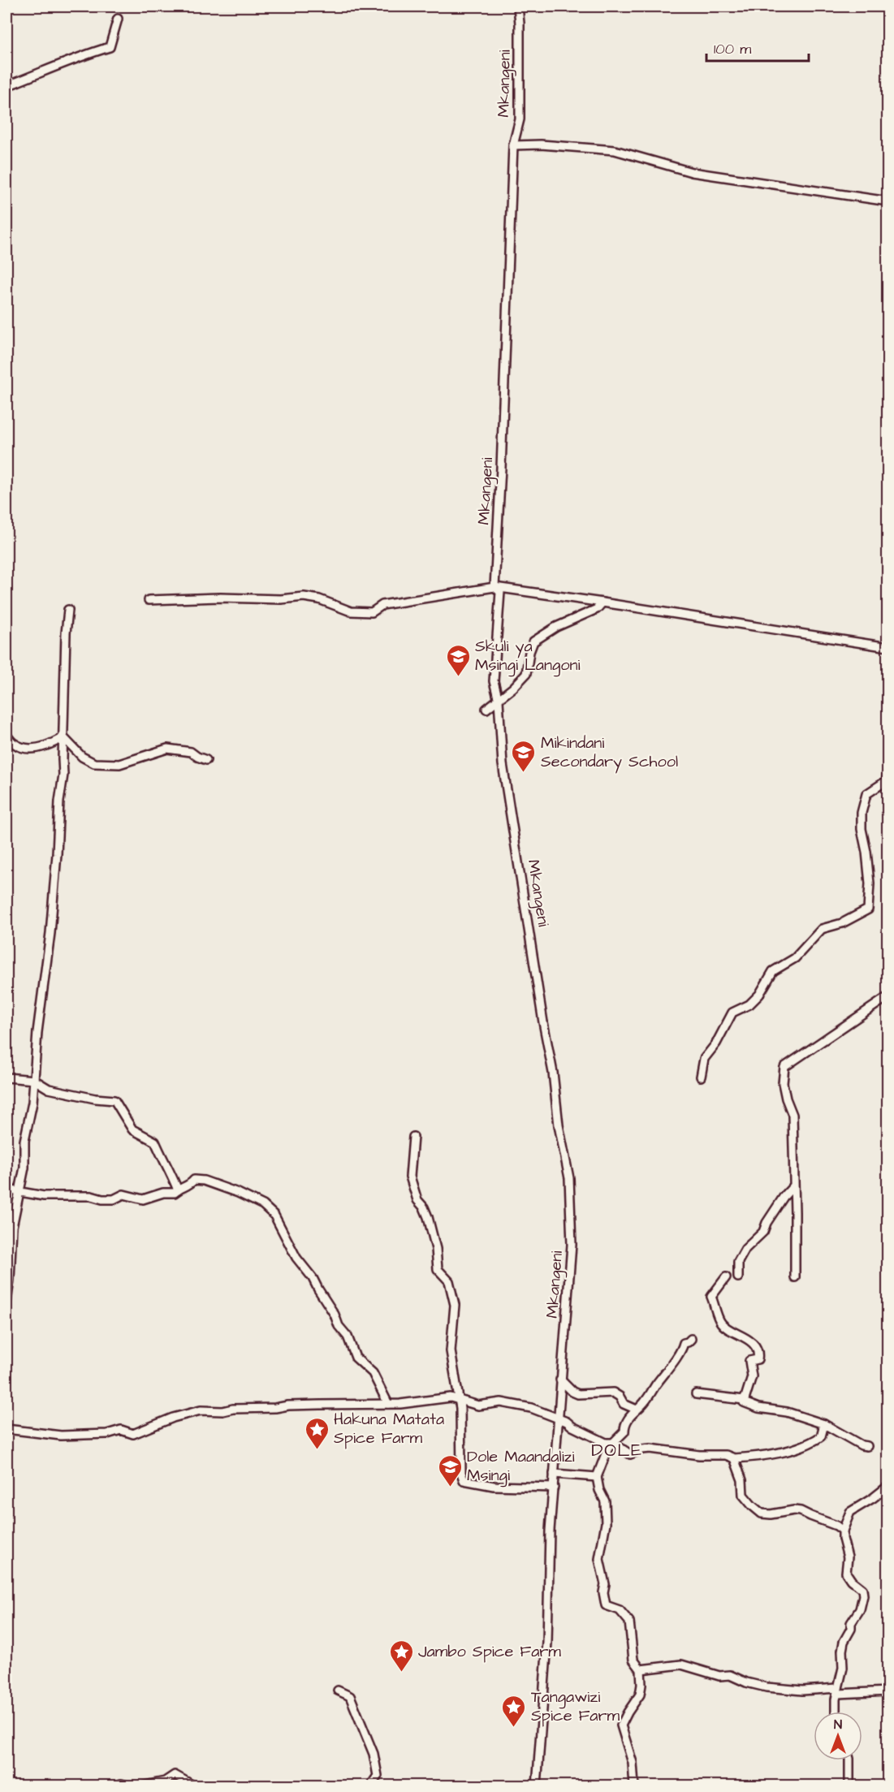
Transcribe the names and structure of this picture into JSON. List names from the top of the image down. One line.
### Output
{"streets":{"street":["Mkangeni"]},"districts":["DOLE"],"places":{"school or university":["Skuli ya Msingi Langoni","Mikindani Secondary School","Dole Maandalizi Msingi"],"place":["Hakuna Matata Spice Farm","Jambo Spice Farm","Tangawizi Spice Farm"]},"scale_bar":"100 m","north":"top"}
